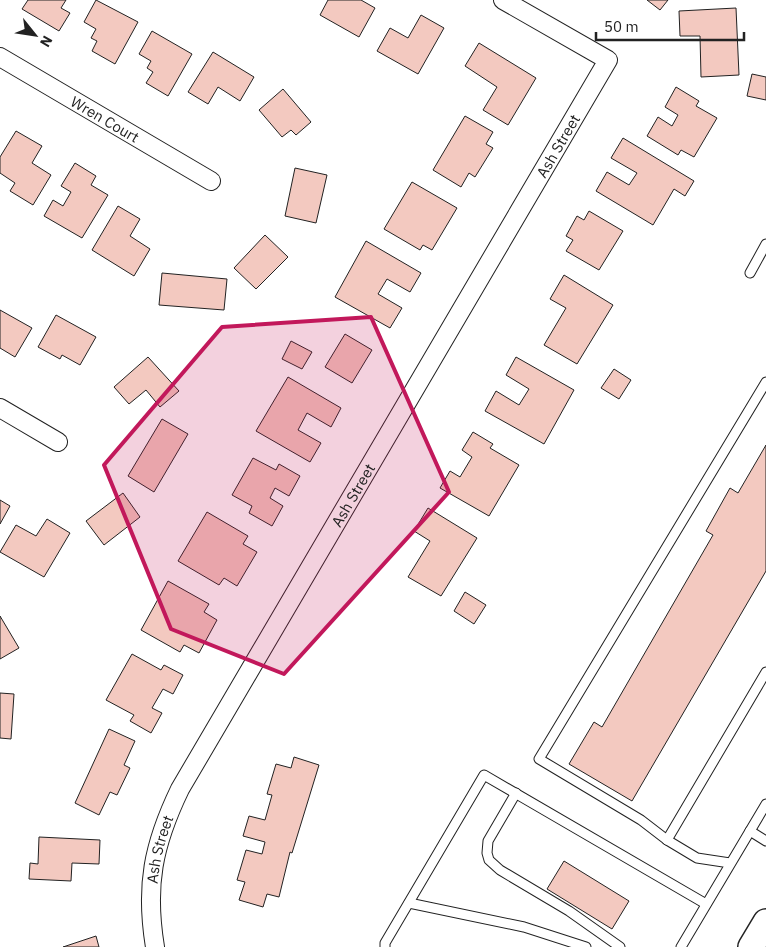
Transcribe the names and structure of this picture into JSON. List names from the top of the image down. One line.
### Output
{"streets":{"street":["Wren Court","Ash Street"]},"scale_bar":"50 m","north":"bottom right"}
